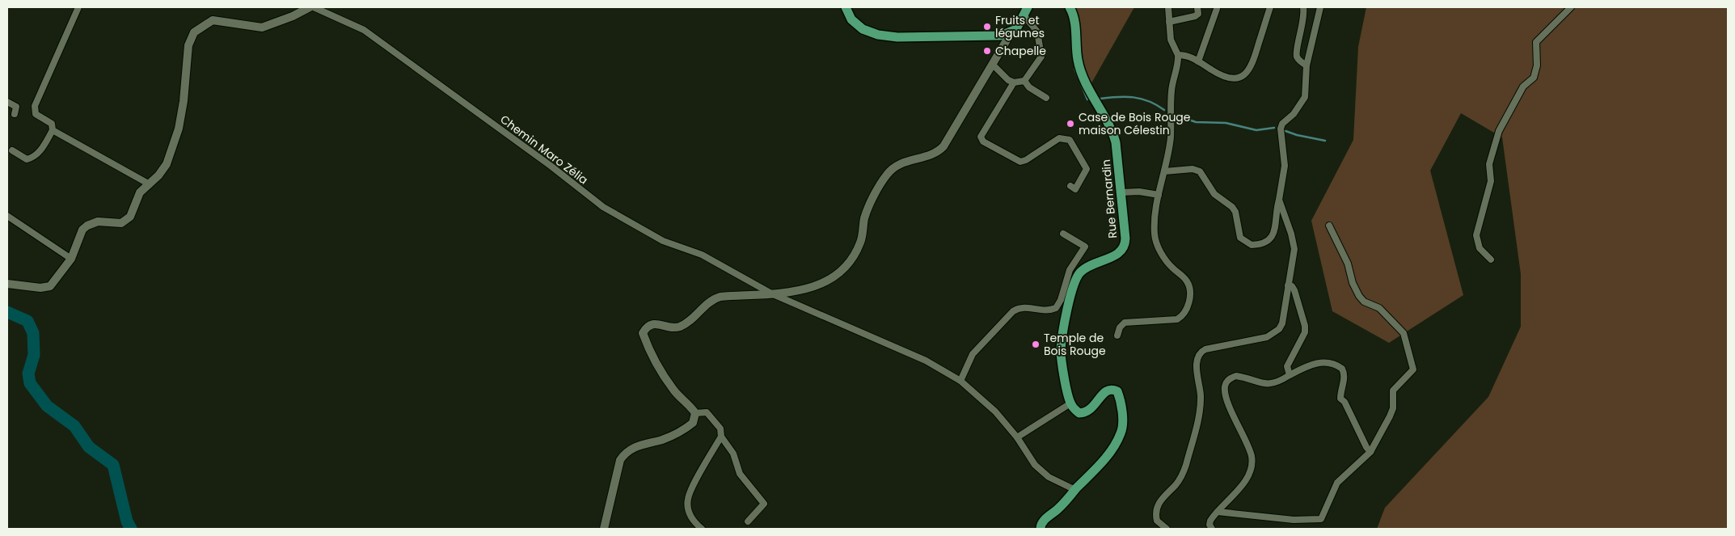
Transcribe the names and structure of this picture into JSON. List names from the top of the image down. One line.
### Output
{"streets":{"main road":["Rue Bernardin"],"street":["Chemin Maro Zélia"]},"places":["Fruits et légumes","Chapelle","Case de Bois Rouge maison Célestin","Temple de Bois Rouge"]}
